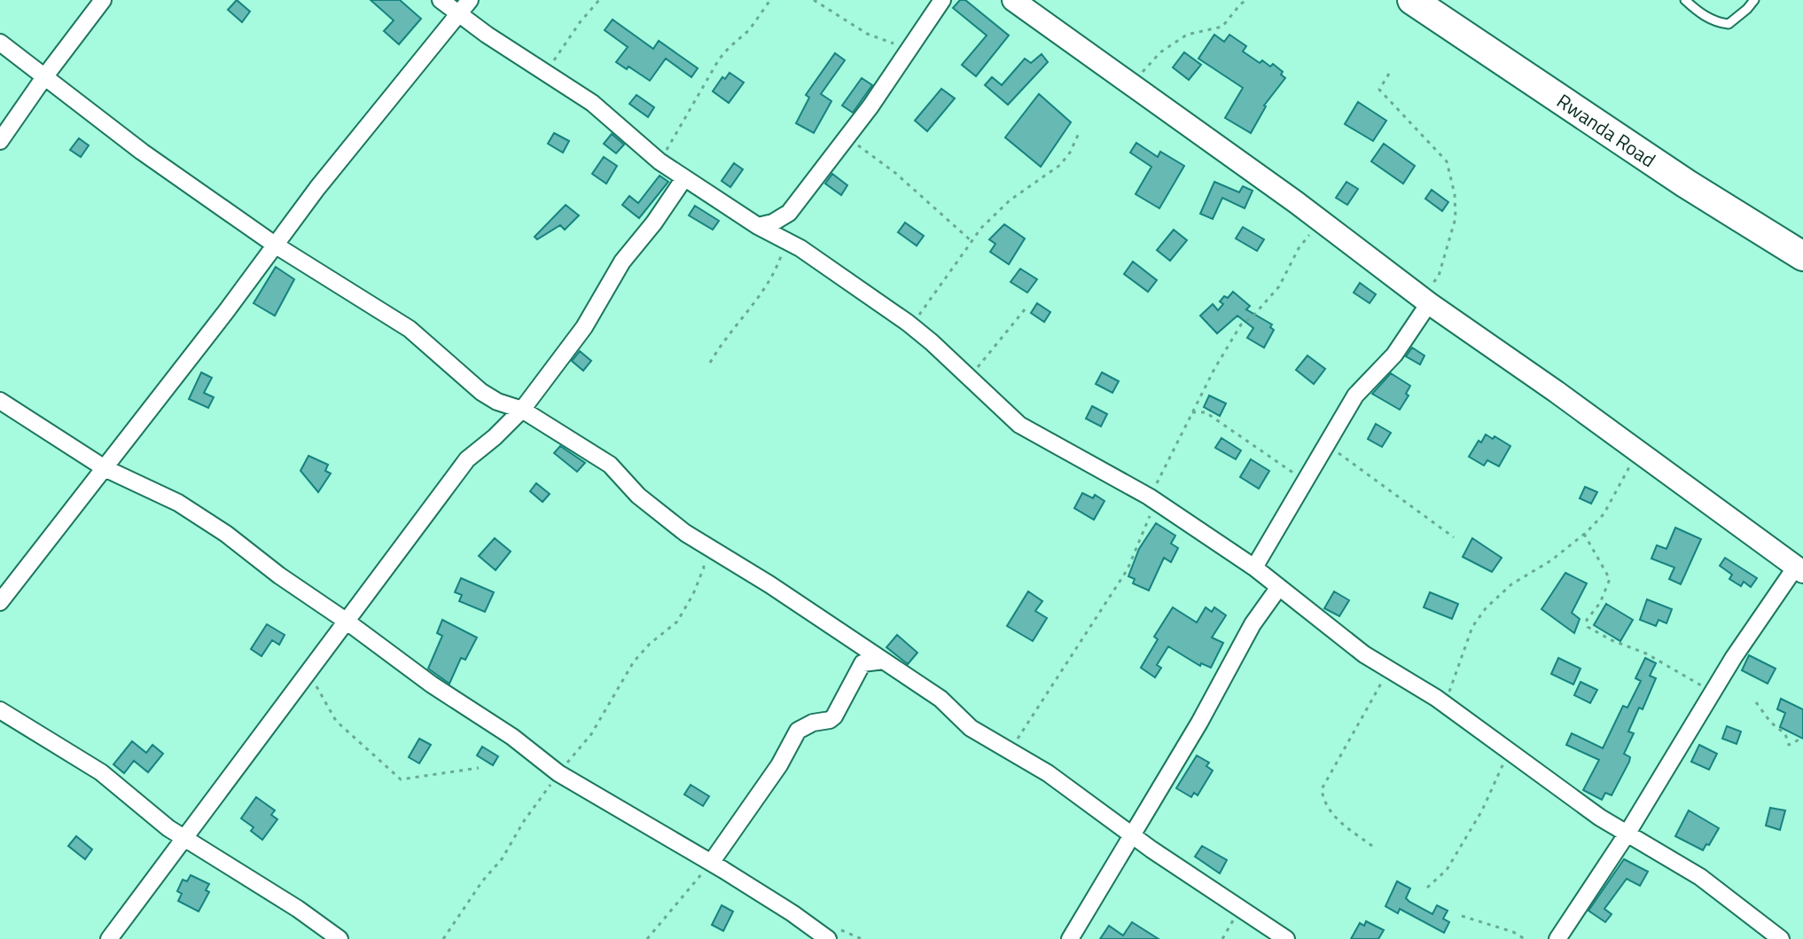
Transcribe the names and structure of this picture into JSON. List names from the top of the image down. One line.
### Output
{"streets":{"highway":["Rwanda Road"]}}
